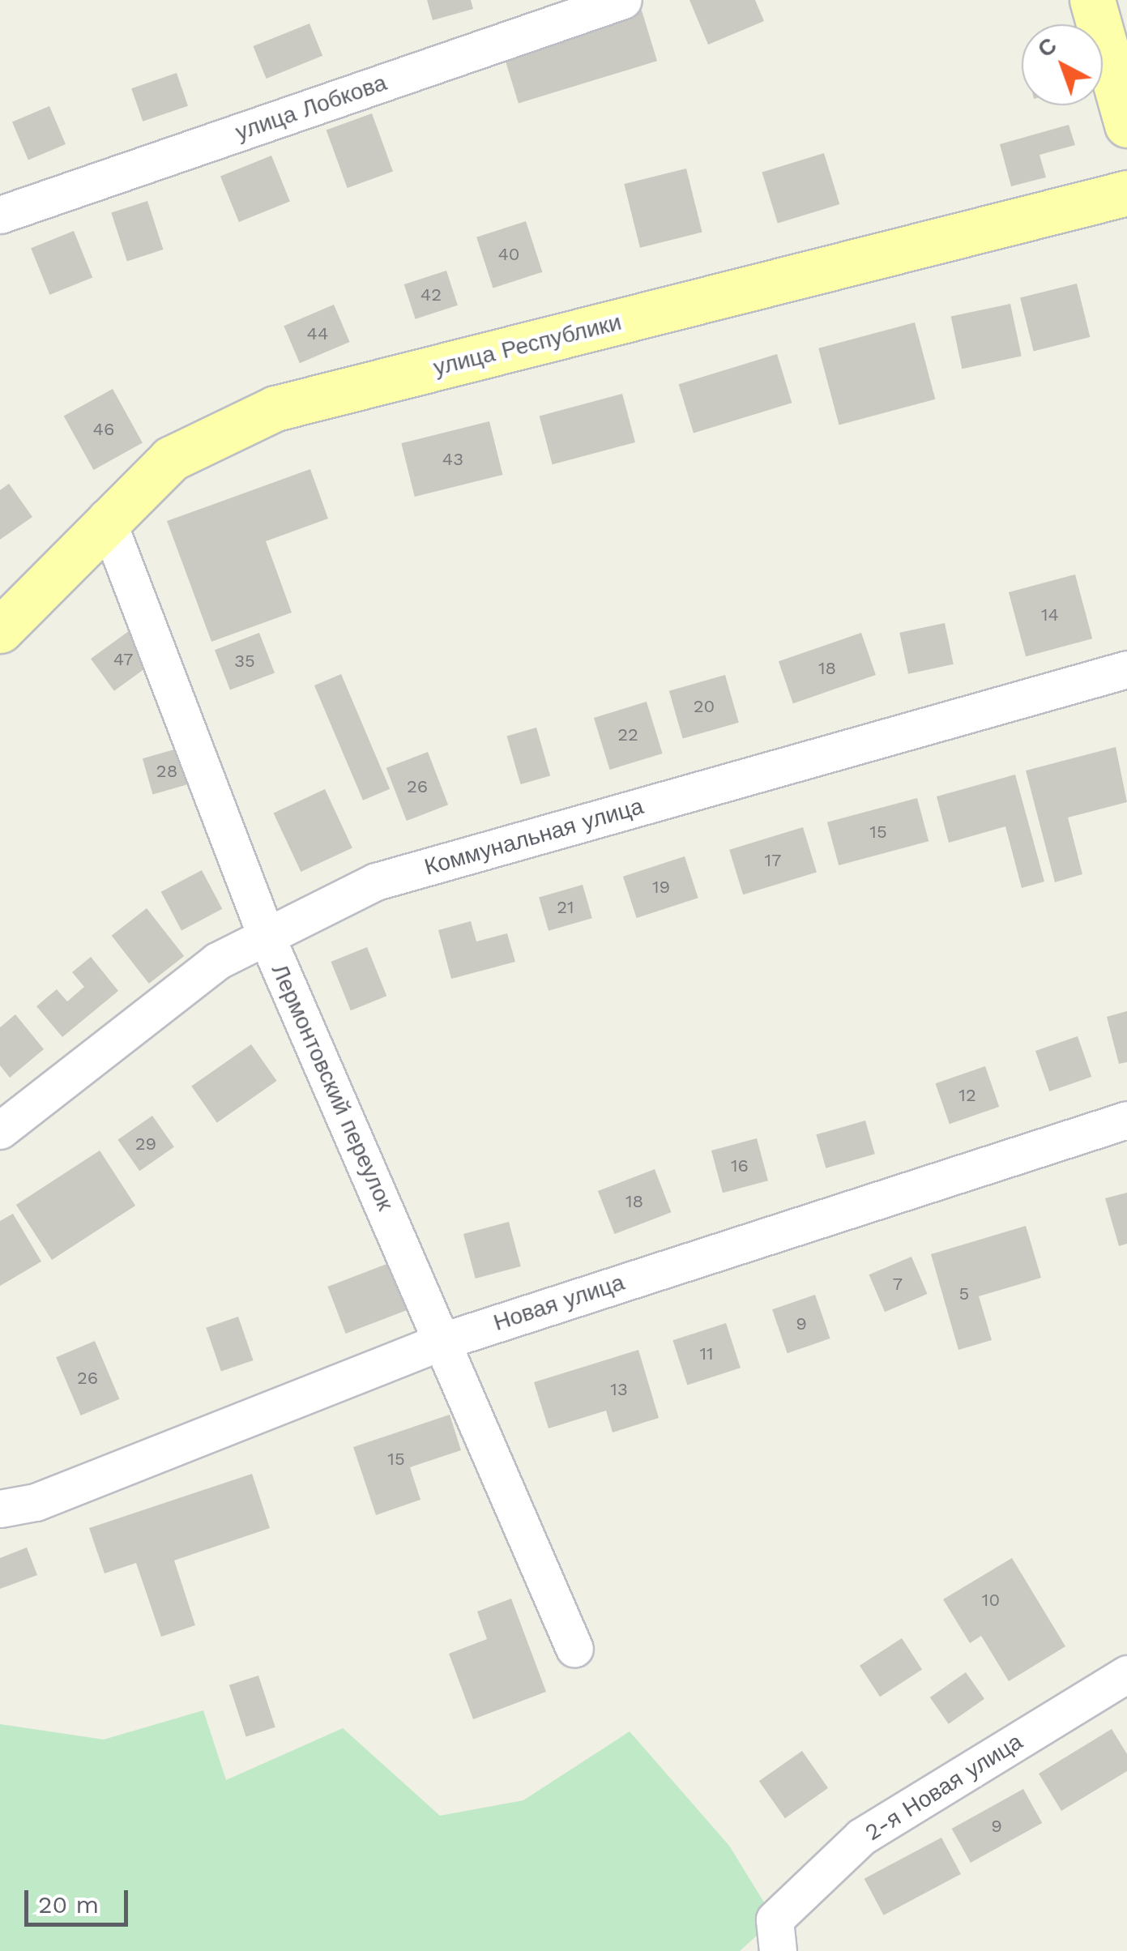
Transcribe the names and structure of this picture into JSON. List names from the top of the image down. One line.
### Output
{"streets":{"main road":["улица Республики"],"street":["улица Лобкова","Коммунальная улица","Лермонтовский переулок","Новая улица","2-я Новая улица"]},"crossings":[["улица Республики","Лермонтовский переулок"],["Коммунальная улица","Лермонтовский переулок"],["Лермонтовский переулок","Новая улица"]],"house_numbers":["40","42","44","46","43","14","47","35","18","20","22","28","26","15","17","19","21","12","29","16","18","7","5","9","11","26","13","15","10","9"],"scale_bar":"20 m","north":"top left"}
